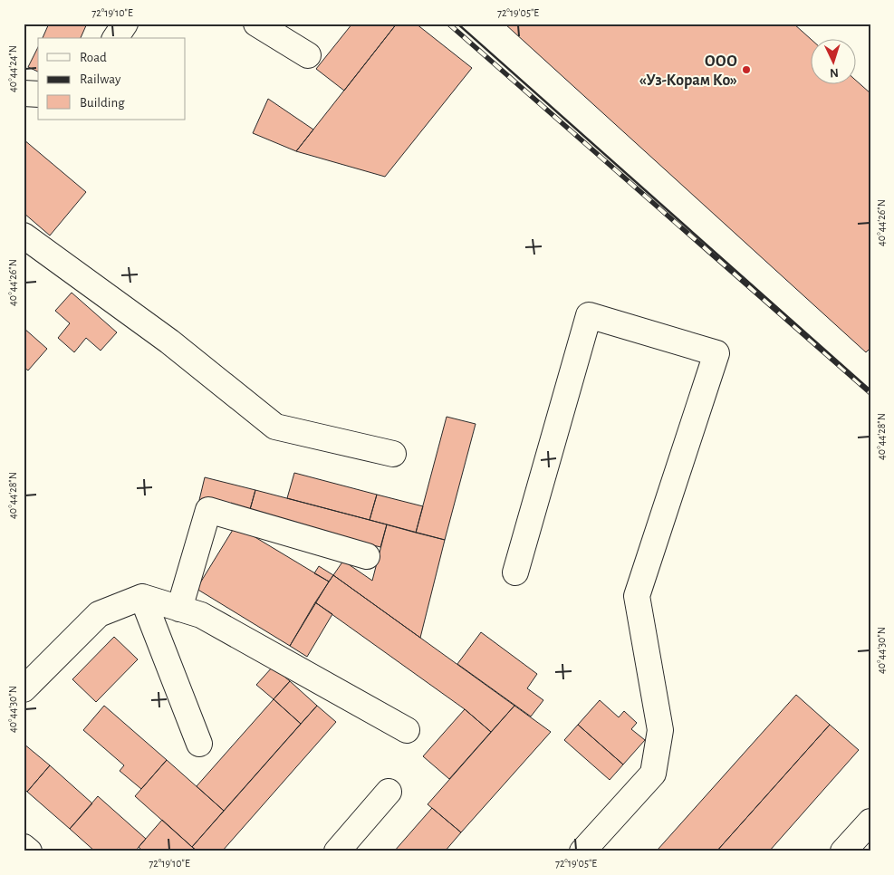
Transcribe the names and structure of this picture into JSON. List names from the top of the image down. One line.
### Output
{"places":["ООО «Уз-Корам Ко»"],"legend":["Road","Railway","Building"],"north":"bottom","coordinates":["72°19'10\"E","72°19'05\"E","40°44'24\"N","40°44'26\"N","40°44'28\"N","40°44'30\"N"]}
